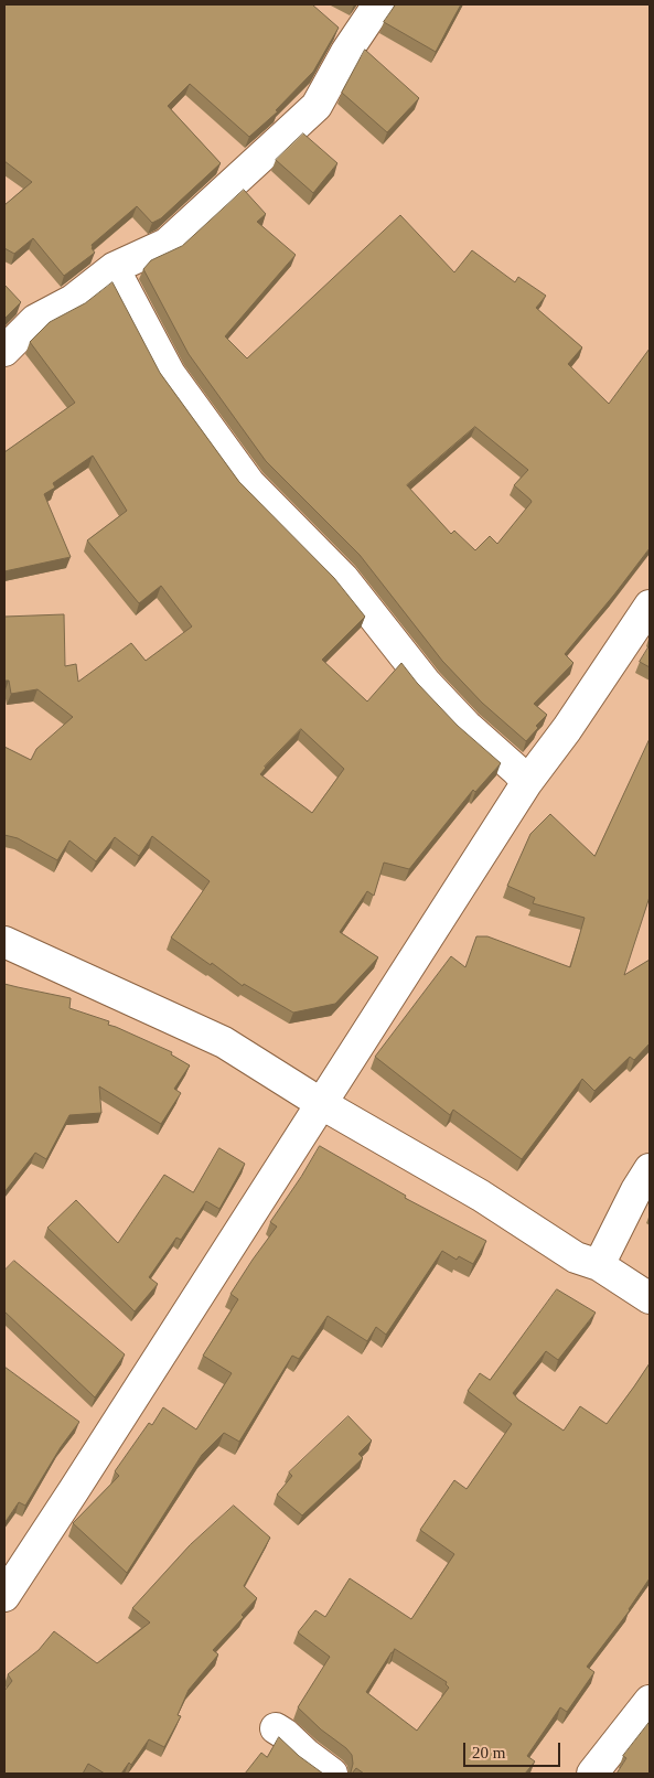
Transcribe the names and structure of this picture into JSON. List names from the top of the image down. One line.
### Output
{"scale_bar":"20 m"}
